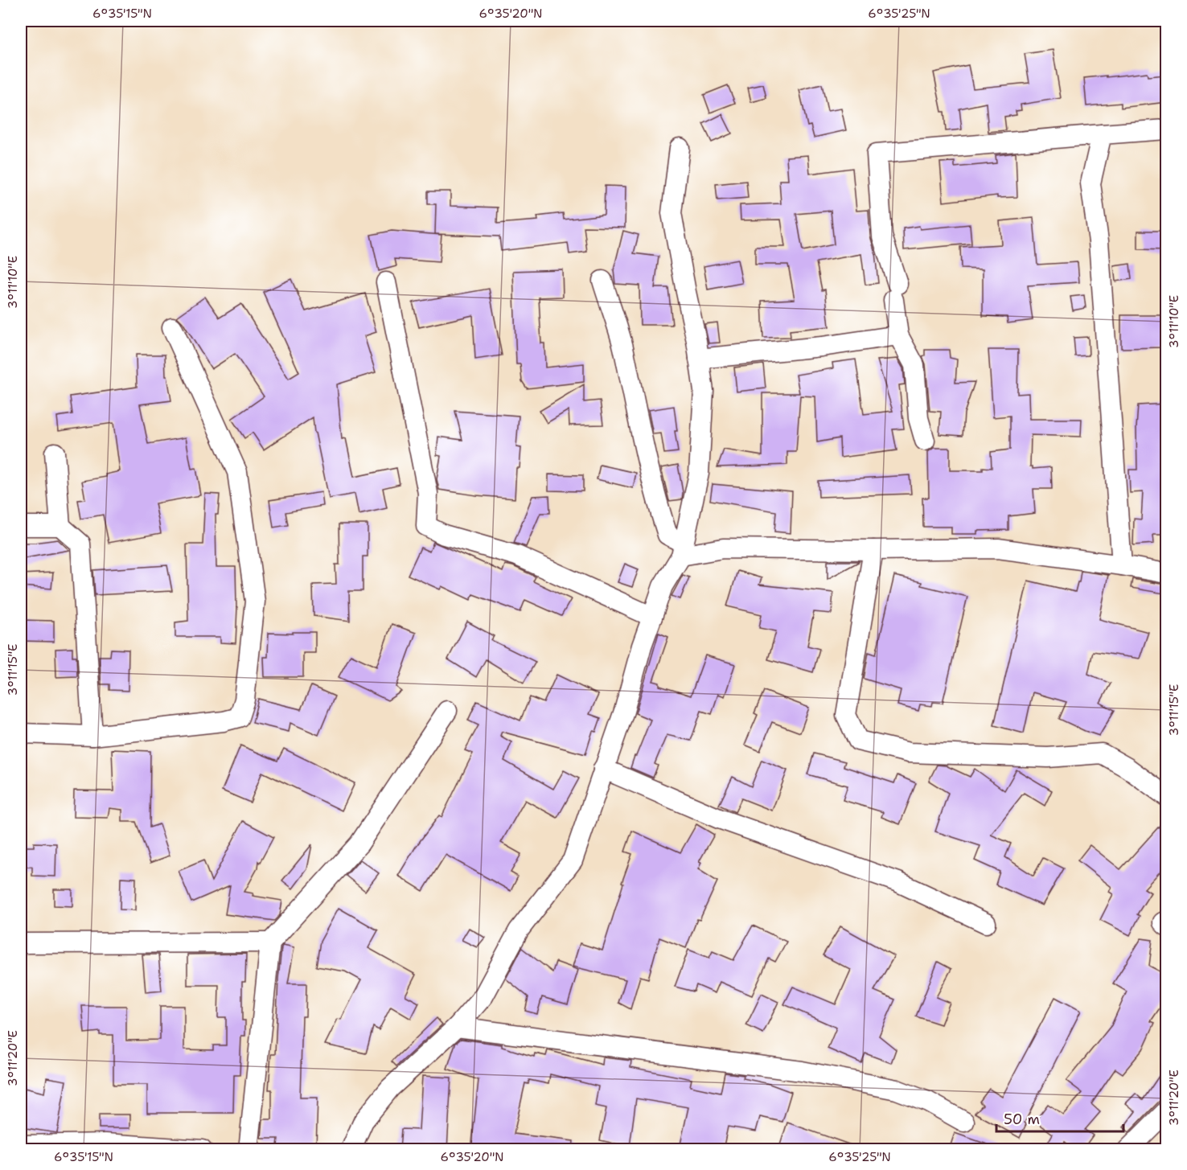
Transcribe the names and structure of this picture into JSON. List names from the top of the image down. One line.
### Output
{"scale_bar":"50 m","coordinates":["6°35'15\"N","6°35'20\"N","6°35'25\"N","3°11'10\"E","3°11'15\"E","3°11'20\"E"]}
